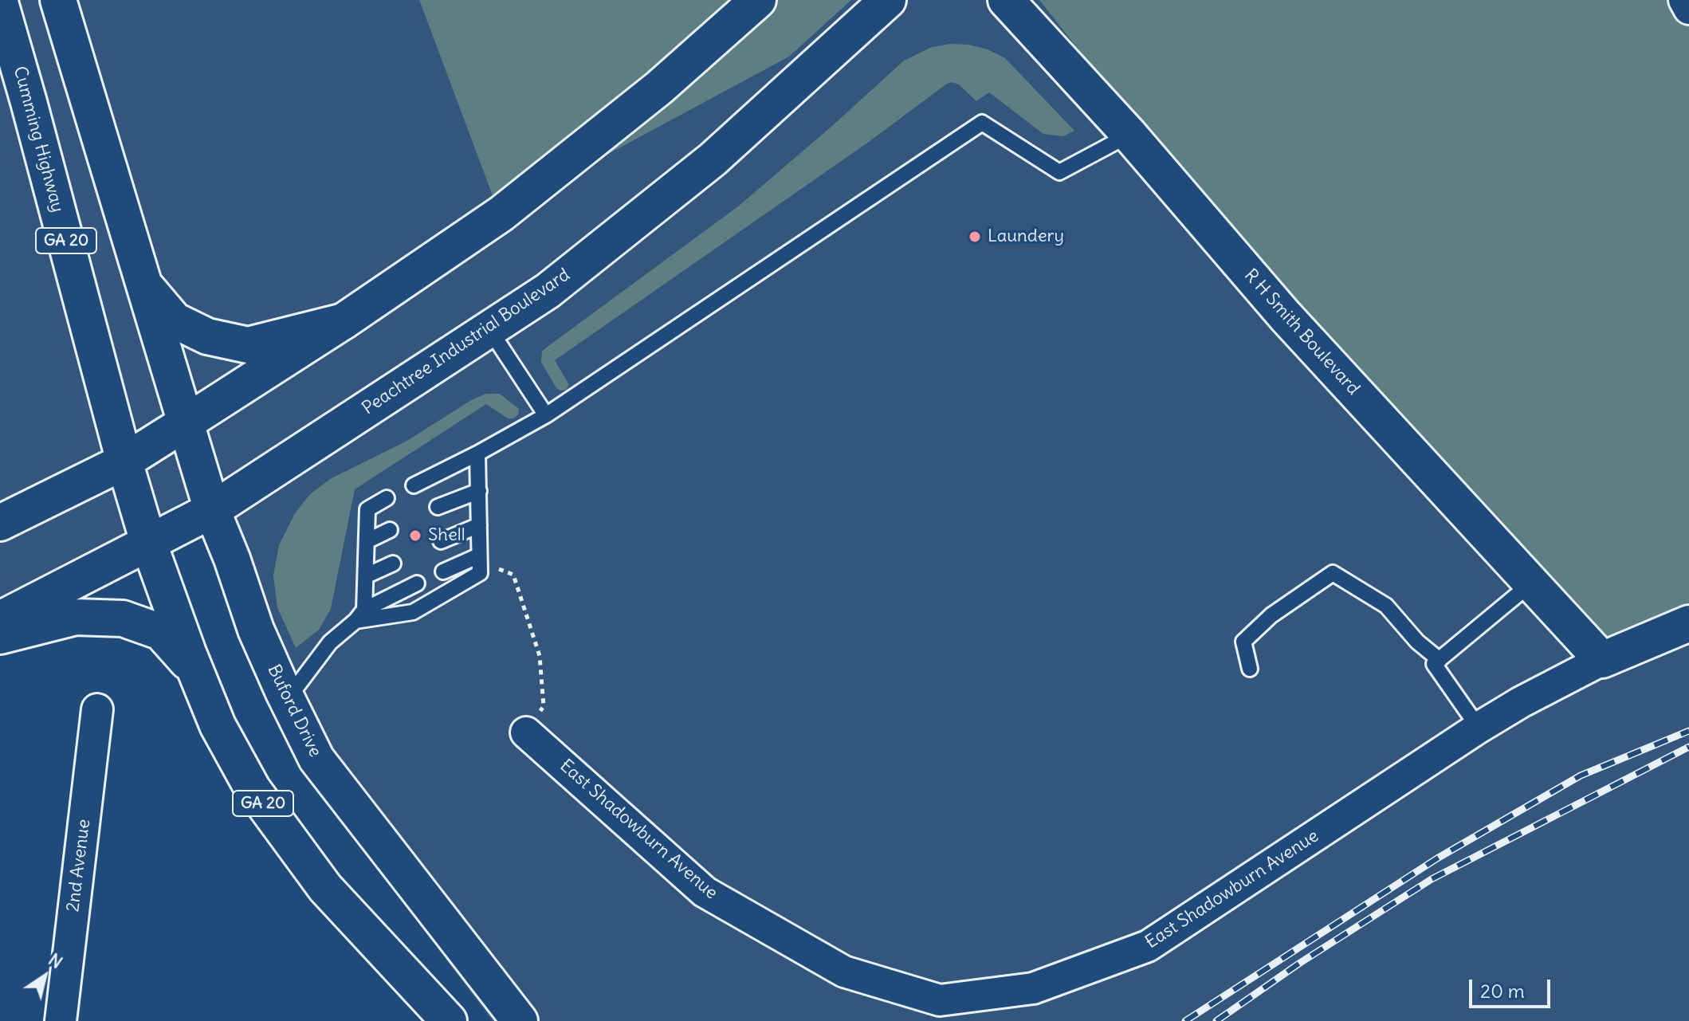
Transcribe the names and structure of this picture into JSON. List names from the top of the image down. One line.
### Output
{"streets":{"main road":["Cumming Highway","GA 20","R H Smith Boulevard","Peachtree Industrial Boulevard","Buford Drive"],"street":["East Shadowburn Avenue","2nd Avenue"]},"crossings":[["Cumming Highway","GA 20"],["GA 20","Peachtree Industrial Boulevard"],["R H Smith Boulevard","East Shadowburn Avenue"],["Peachtree Industrial Boulevard","Buford Drive"]],"places":["Laundery","Shell"],"scale_bar":"20 m","north":"top right"}
